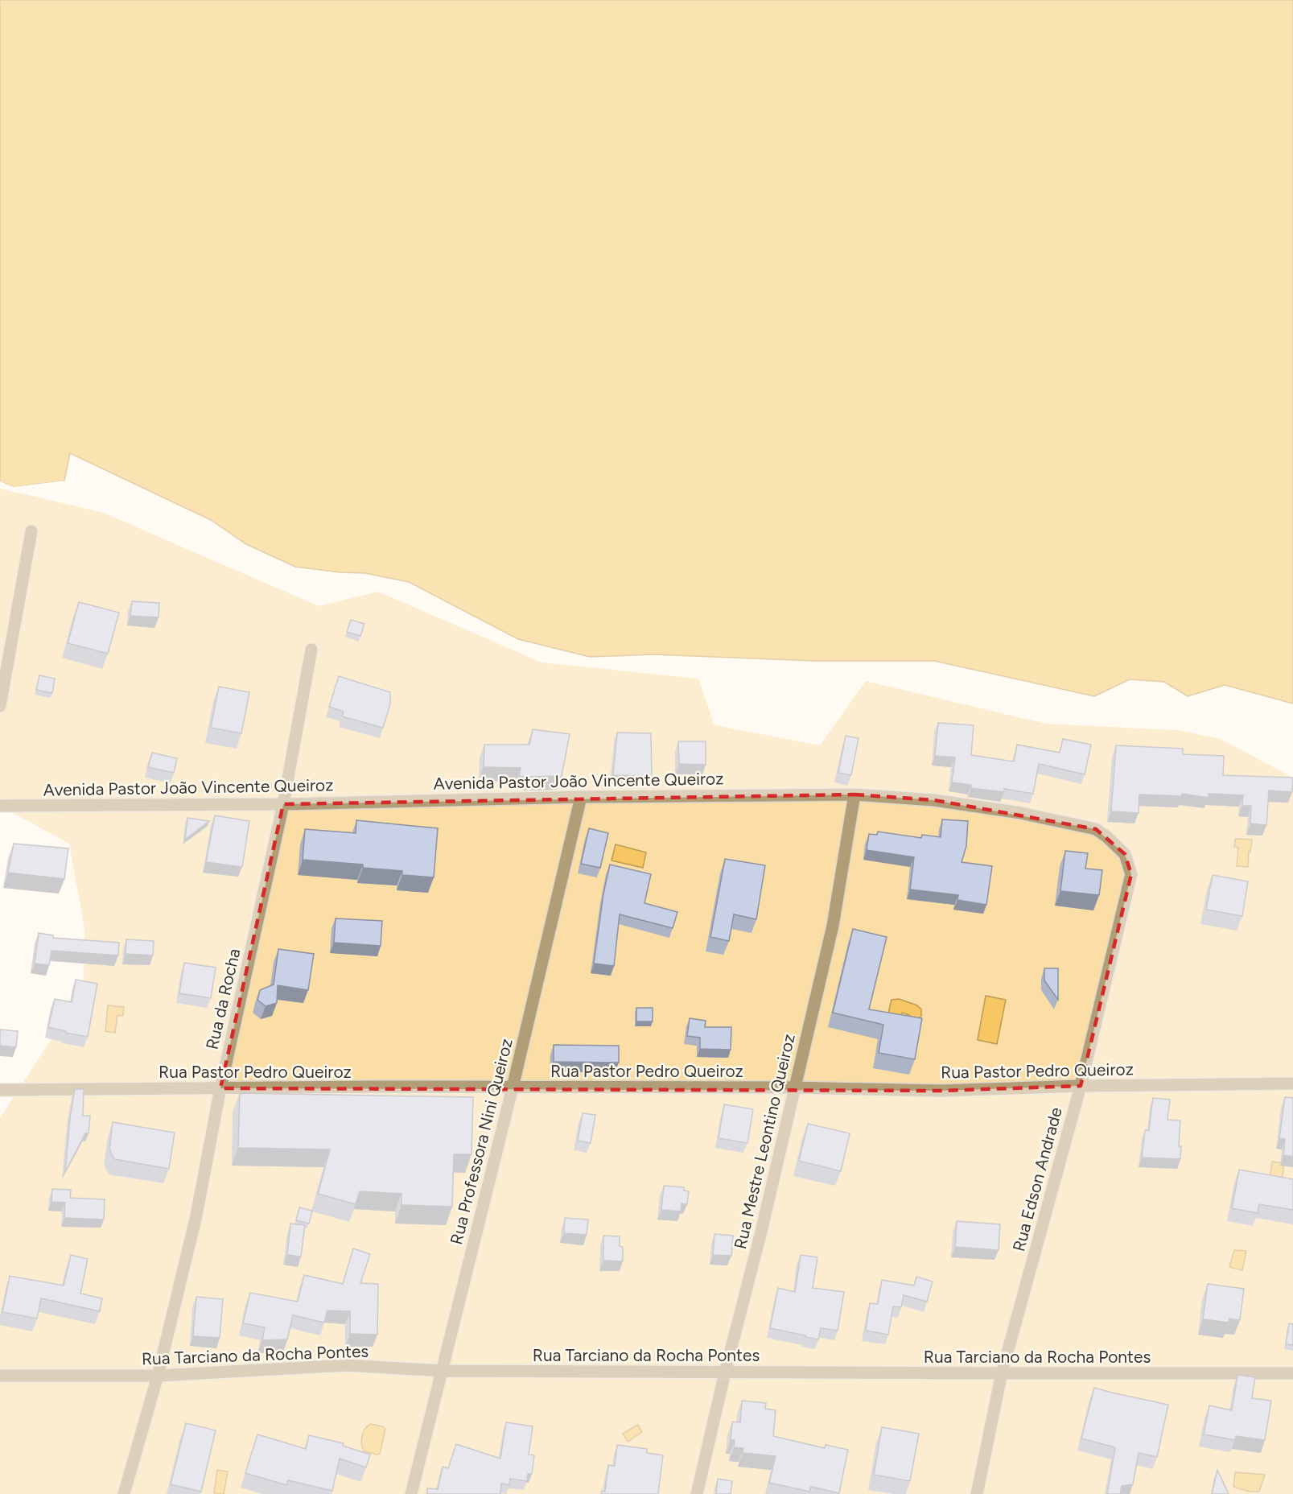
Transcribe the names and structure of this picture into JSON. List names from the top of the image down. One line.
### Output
{"streets":{"street":["Avenida Pastor João Vincente Queiroz","Rua da Rocha","Rua Pastor Pedro Queiroz","Rua Professora Nini Queiroz","Rua Mestre Leontino Queiroz","Rua Edson Andrade","Rua Tarciano da Rocha Pontes"]},"crossings":[["Avenida Pastor João Vincente Queiroz","Rua da Rocha"],["Avenida Pastor João Vincente Queiroz","Rua Professora Nini Queiroz"],["Avenida Pastor João Vincente Queiroz","Rua Mestre Leontino Queiroz"],["Avenida Pastor João Vincente Queiroz","Rua Edson Andrade"],["Rua da Rocha","Rua Pastor Pedro Queiroz"],["Rua da Rocha","Rua Tarciano da Rocha Pontes"],["Rua Pastor Pedro Queiroz","Rua Professora Nini Queiroz"],["Rua Pastor Pedro Queiroz","Rua Mestre Leontino Queiroz"],["Rua Pastor Pedro Queiroz","Rua Edson Andrade"],["Rua Professora Nini Queiroz","Rua Tarciano da Rocha Pontes"],["Rua Mestre Leontino Queiroz","Rua Tarciano da Rocha Pontes"],["Rua Edson Andrade","Rua Tarciano da Rocha Pontes"]]}
